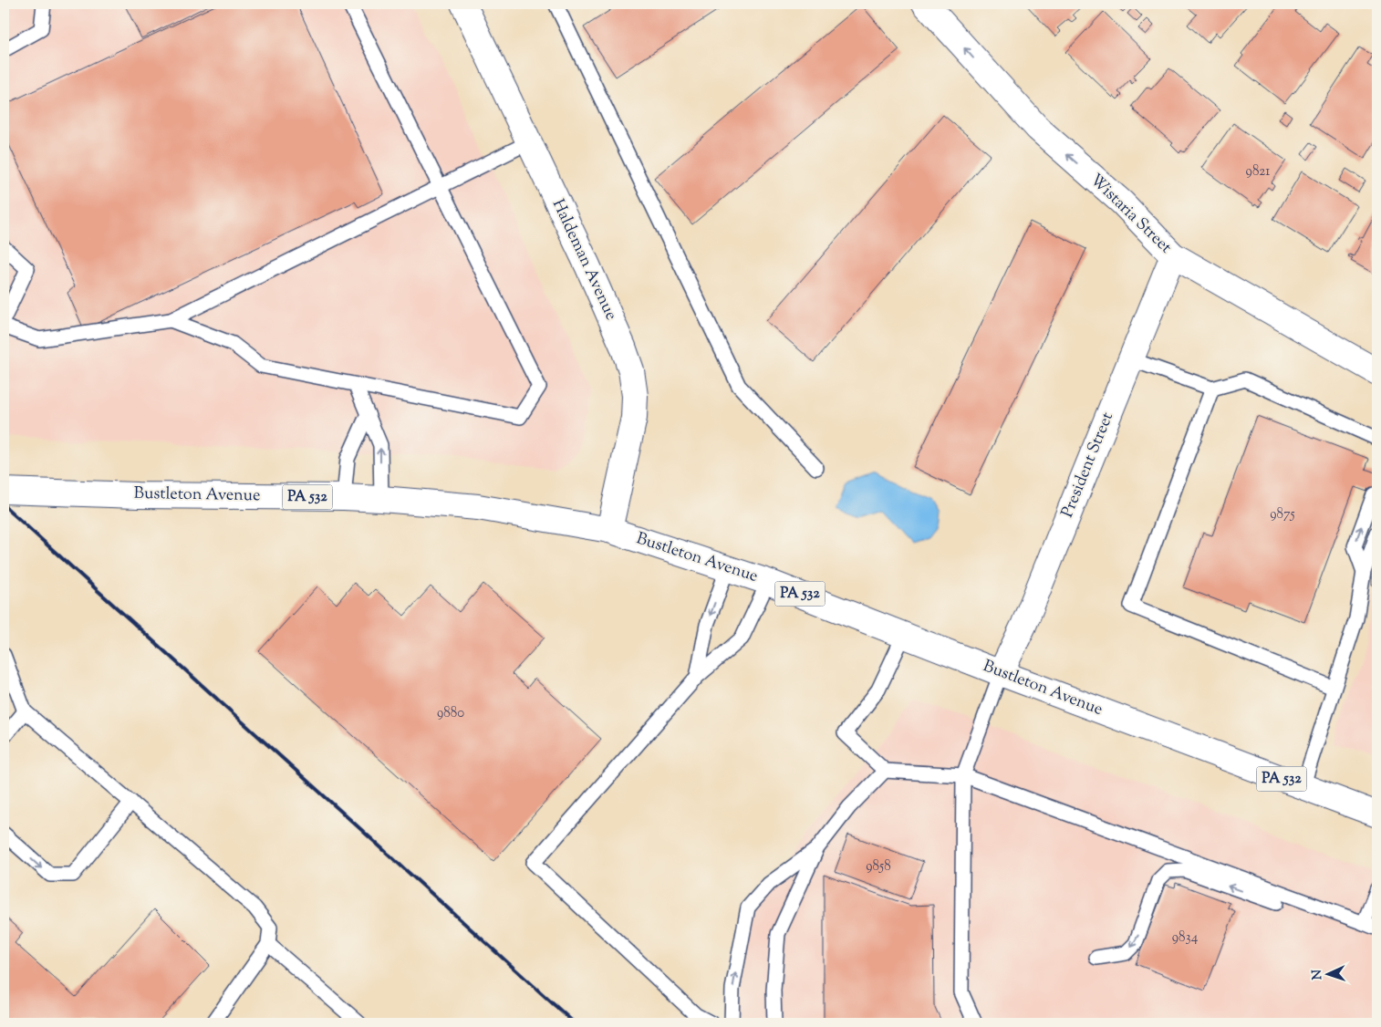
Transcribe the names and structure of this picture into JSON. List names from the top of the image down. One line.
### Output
{"streets":{"main road":["Wistaria Street","Haldeman Avenue","President Street","Bustleton Avenue","PA 532"]},"crossings":[["Wistaria Street","President Street"],["Haldeman Avenue","Bustleton Avenue"],["President Street","Bustleton Avenue"]],"one_way":["Wistaria Street"],"house_numbers":["9821","9875","9880","9858","9834"],"north":"left"}
